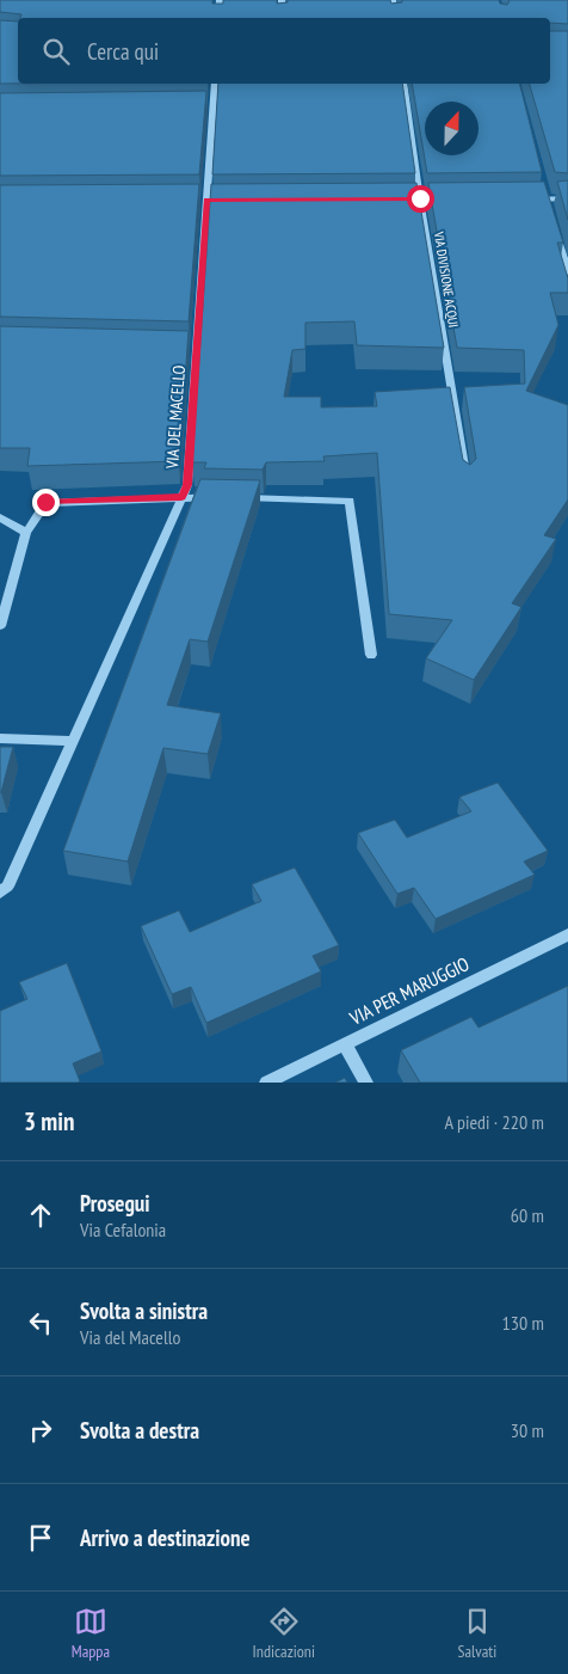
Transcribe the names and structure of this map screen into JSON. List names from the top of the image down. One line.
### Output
{"streets":{"street":["VIA DIVISIONE ACQUI","VIA DEL MACELLO","VIA PER MARUGGIO"]},"north":"top","page":{"search":"Cerca qui","heading":["3 min","A piedi · 220 m"],"list":[["Prosegui","Via Cefalonia","60 m"],["Svolta a sinistra","Via del Macello","130 m"],["Svolta a destra","30 m"],"Arrivo a destinazione"],"nav":["Mappa","Indicazioni","Salvati"]}}
